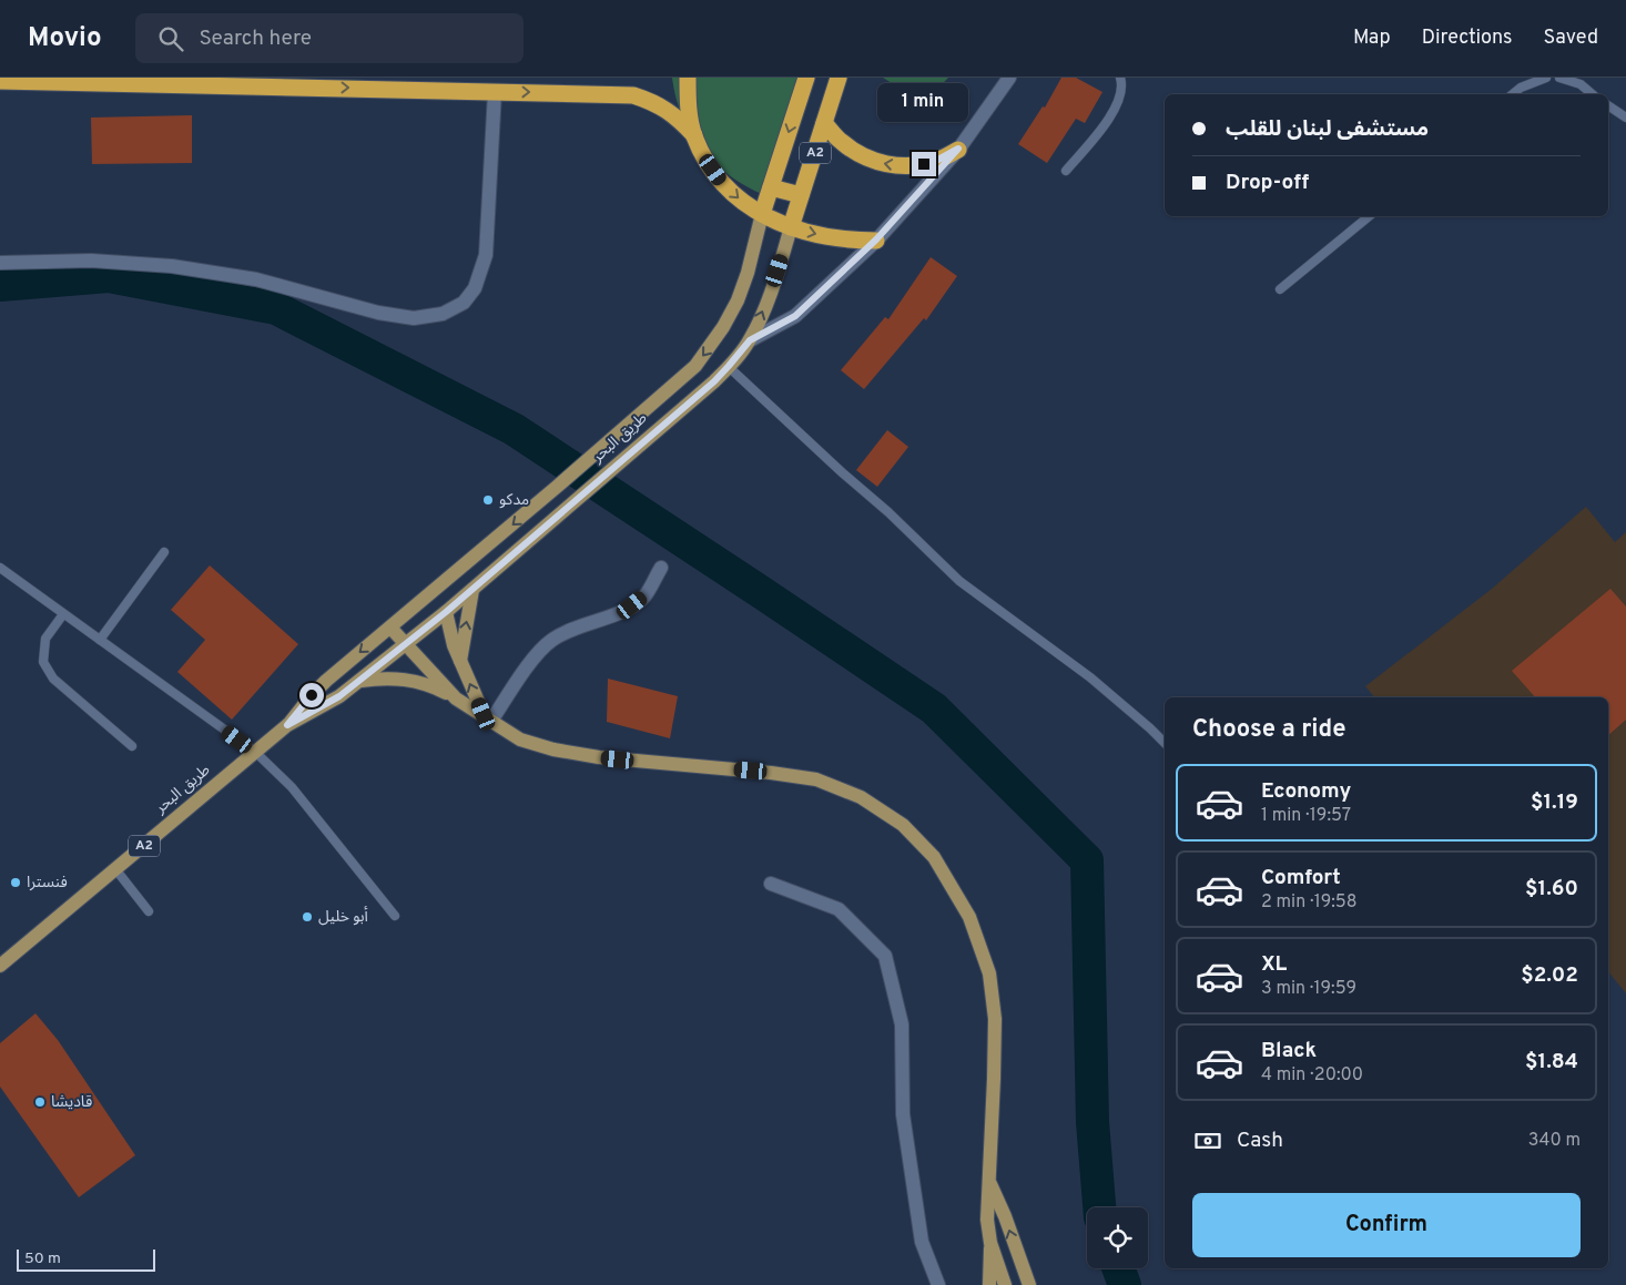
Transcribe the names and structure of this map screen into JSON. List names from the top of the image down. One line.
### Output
{"streets":{"highway":["A2","طريق البحر"]},"crossings":[["A2","طريق البحر"]],"places":["مدكو","فنسترا","أبو خليل","قاديشا"],"scale_bar":"50 m","page":{"header":"Movio","search":"Search here","nav":["Map","Directions","Saved"],"bubble":"1 min","banner":["مستشفى لبنان للقلب","Drop-off"],"heading":"Choose a ride","list":[{"name":"Economy","note":"1 min · 19:57","value":"$1.19"},{"name":"Comfort","note":"2 min · 19:58","value":"$1.60"},{"name":"XL","note":"3 min · 19:59","value":"$2.02"},{"name":"Black","note":"4 min · 20:00","value":"$1.84"}],"pay":["Cash","340 m"],"buttons":"Confirm","scale":"50 m"}}
